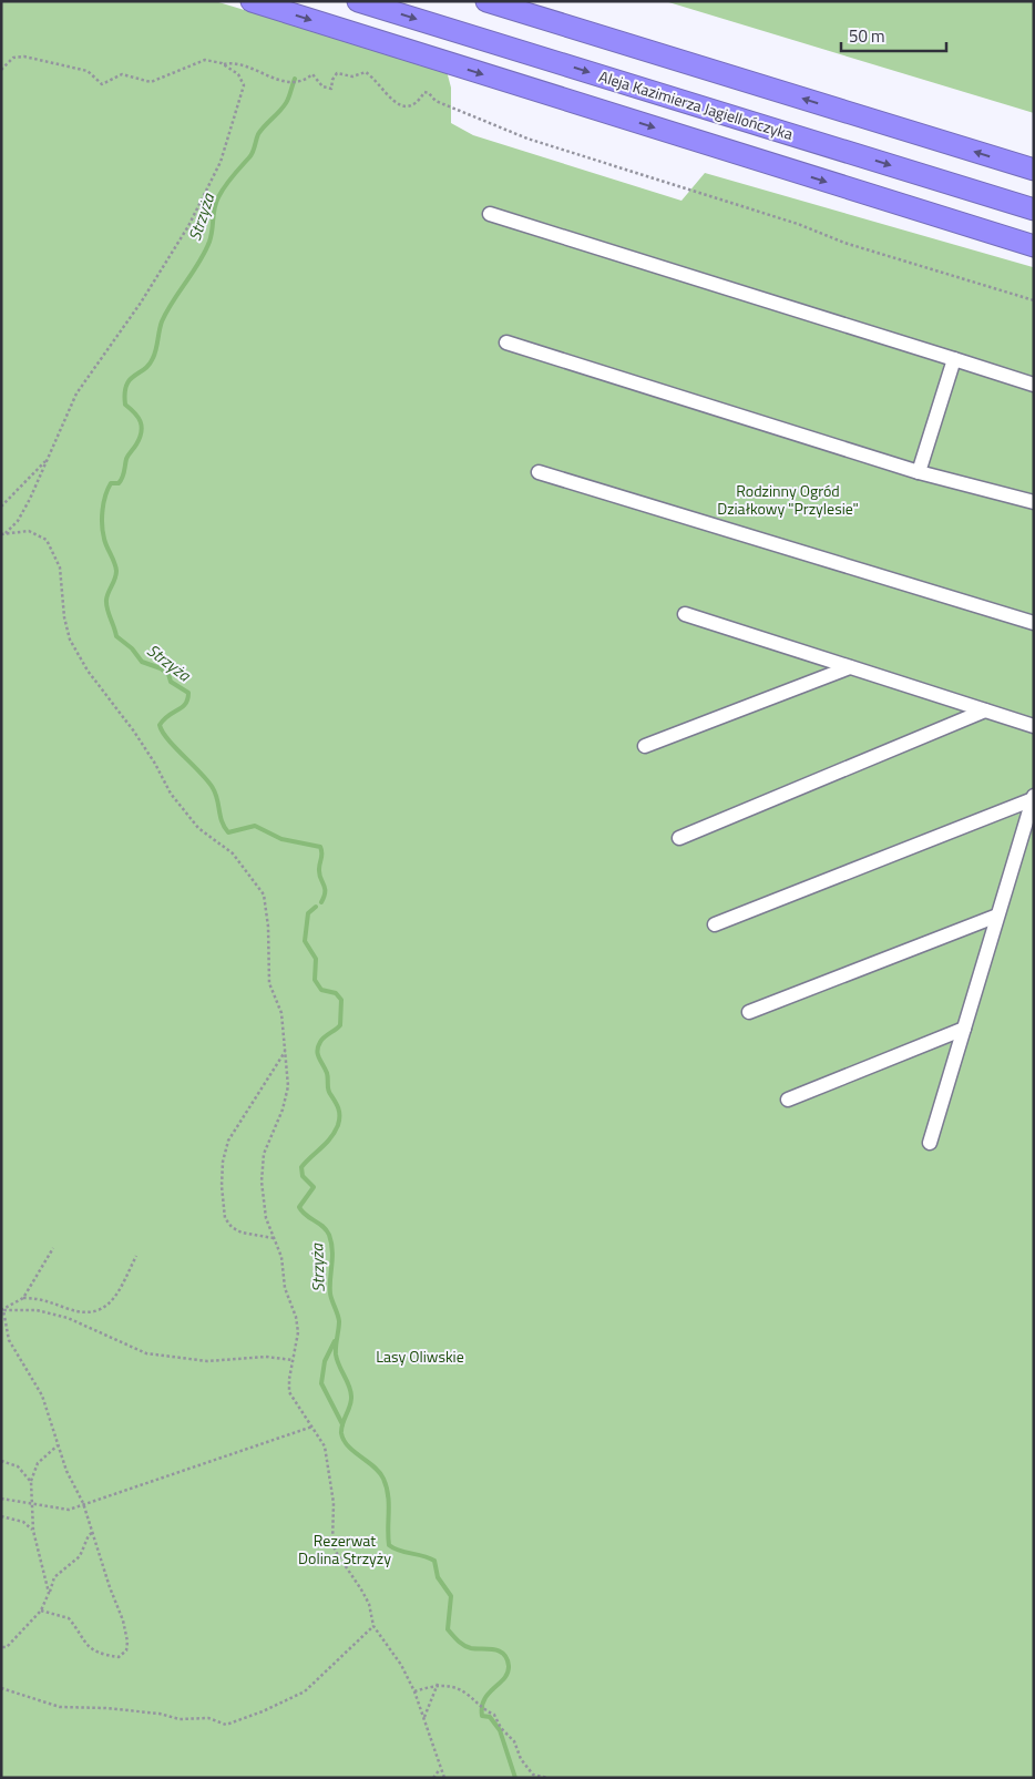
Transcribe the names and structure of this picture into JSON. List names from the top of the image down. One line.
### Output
{"streets":{"highway":["Aleja Kazimierza Jagiellończyka"]},"water":["Strzyża"],"parks":["Rodzinny Ogród Działkowy \"Przylesie\"","Lasy Oliwskie","Rezerwat Dolina Strzyży"],"scale_bar":"50 m"}
